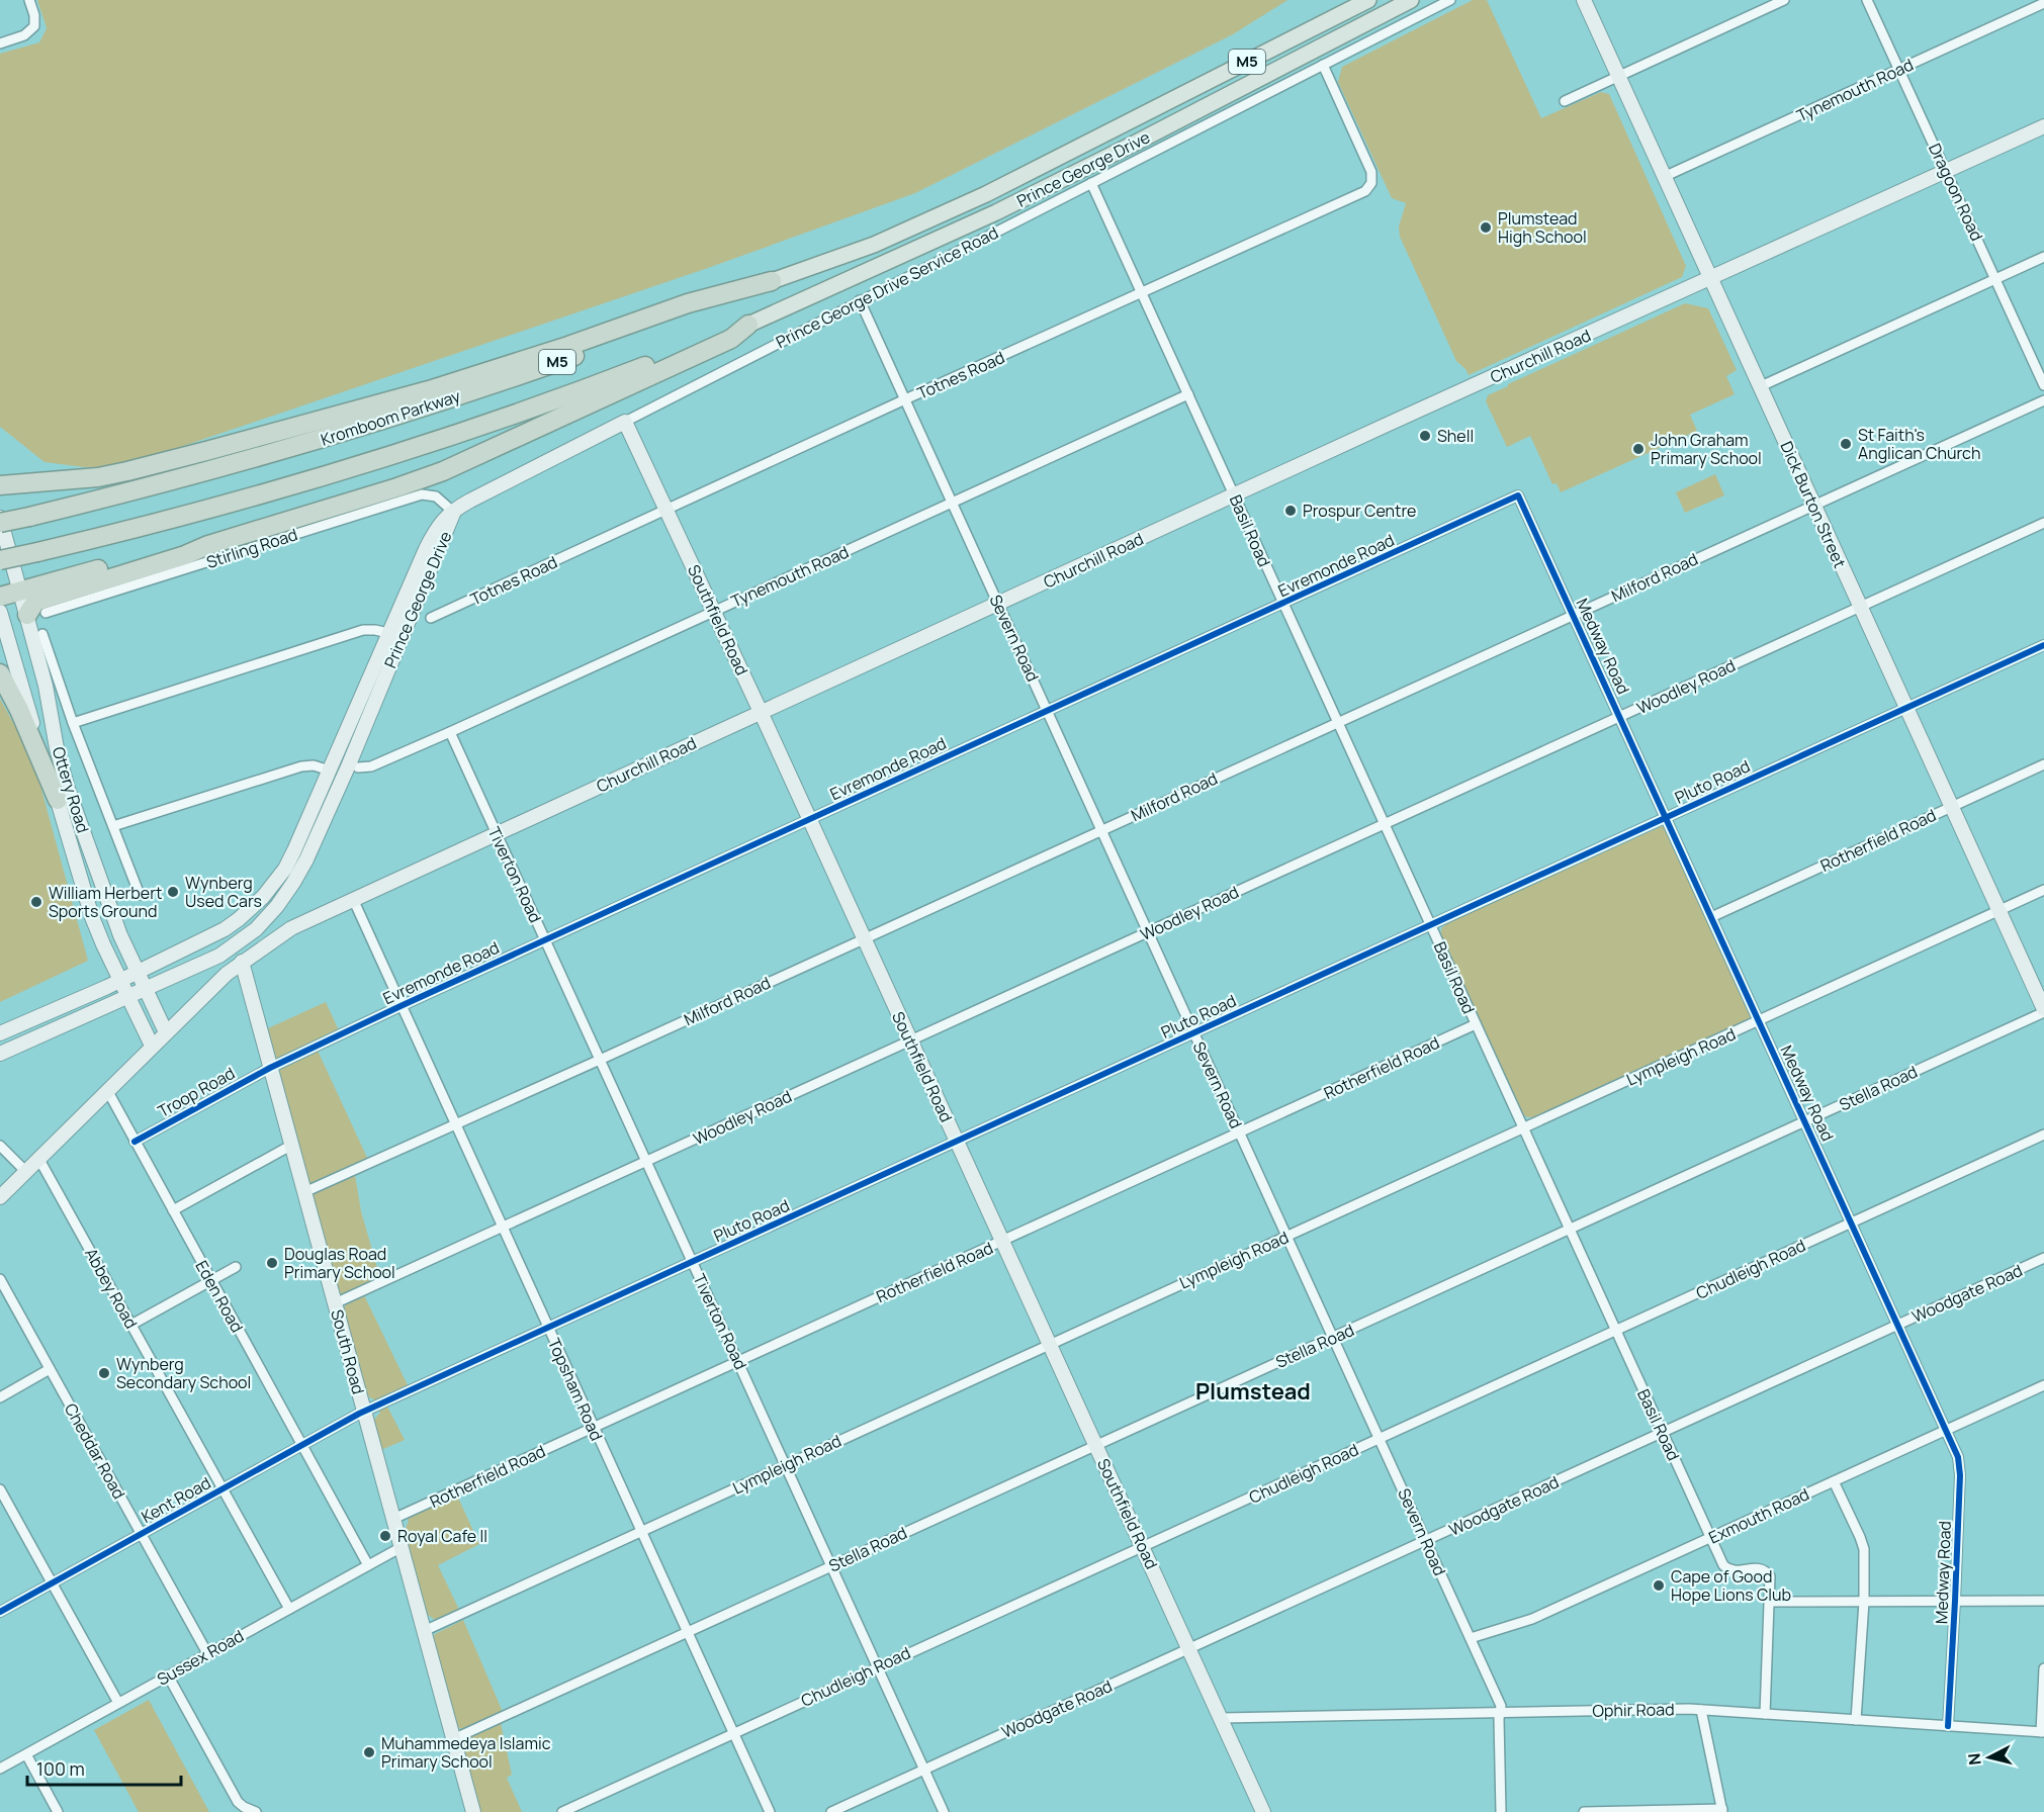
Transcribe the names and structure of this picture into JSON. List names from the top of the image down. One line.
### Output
{"streets":{"highway":["M5","Kromboom Parkway"],"main road":["Prince George Drive"],"street":["Tynemouth Road","Dragoon Road","Prince George Drive Service Road","Churchill Road","Totnes Road","Dick Burton Street","Basil Road","Stirling Road","Evremonde Road","Milford Road","Southfield Road","Severn Road","Medway Road","Woodley Road","Pluto Road","Ottery Road","Rotherfield Road","Tiverton Road","Lympleigh Road","Stella Road","Troop Road","Chudleigh Road","Abbey Road","Woodgate Road","Eden Road","South Road","Topsham Road","Cheddar Road","Kent Road","Exmouth Road","Sussex Road","Ophir Road"]},"crossings":[["M5","Prince George Drive"],["Tynemouth Road","Dragoon Road"],["Tynemouth Road","Dick Burton Street"],["Tynemouth Road","Basil Road"],["Tynemouth Road","Southfield Road"],["Tynemouth Road","Severn Road"],["Tynemouth Road","Tiverton Road"],["Prince George Drive","Prince George Drive Service Road"],["Prince George Drive","Kromboom Parkway"],["Prince George Drive","Stirling Road"],["Prince George Drive","Ottery Road"],["Dragoon Road","Churchill Road"],["Prince George Drive Service Road","Totnes Road"],["Prince George Drive Service Road","Basil Road"],["Prince George Drive Service Road","Stirling Road"],["Prince George Drive Service Road","Southfield Road"],["Prince George Drive Service Road","Severn Road"],["Churchill Road","Dick Burton Street"],["Churchill Road","Basil Road"],["Churchill Road","Southfield Road"],["Churchill Road","Severn Road"],["Churchill Road","Ottery Road"],["Churchill Road","Tiverton Road"],["Churchill Road","South Road"],["Churchill Road","Topsham Road"],["Totnes Road","Basil Road"],["Totnes Road","Southfield Road"],["Totnes Road","Severn Road"],["Dick Burton Street","Milford Road"],["Dick Burton Street","Woodley Road"],["Dick Burton Street","Pluto Road"],["Dick Burton Street","Rotherfield Road"],["Dick Burton Street","Lympleigh Road"],["Dick Burton Street","Stella Road"],["Basil Road","Evremonde Road"],["Basil Road","Milford Road"],["Basil Road","Woodley Road"],["Basil Road","Pluto Road"],["Basil Road","Rotherfield Road"],["Basil Road","Lympleigh Road"],["Basil Road","Stella Road"],["Basil Road","Chudleigh Road"],["Basil Road","Woodgate Road"],["Basil Road","Exmouth Road"],["Basil Road","Ophir Road"],["Stirling Road","Ottery Road"],["Evremonde Road","Southfield Road"],["Evremonde Road","Severn Road"],["Evremonde Road","Medway Road"],["Evremonde Road","Tiverton Road"],["Evremonde Road","Troop Road"],["Evremonde Road","South Road"],["Evremonde Road","Topsham Road"],["Milford Road","Southfield Road"],["Milford Road","Severn Road"],["Milford Road","Medway Road"],["Milford Road","Tiverton Road"],["Milford Road","South Road"],["Milford Road","Topsham Road"],["Southfield Road","Woodley Road"],["Southfield Road","Pluto Road"],["Southfield Road","Rotherfield Road"],["Southfield Road","Lympleigh Road"],["Southfield Road","Stella Road"],["Southfield Road","Chudleigh Road"],["Southfield Road","Woodgate Road"],["Southfield Road","Ophir Road"],["Severn Road","Woodley Road"],["Severn Road","Pluto Road"],["Severn Road","Rotherfield Road"],["Severn Road","Lympleigh Road"],["Severn Road","Stella Road"],["Severn Road","Chudleigh Road"],["Severn Road","Woodgate Road"],["Severn Road","Exmouth Road"],["Severn Road","Ophir Road"],["Medway Road","Woodley Road"],["Medway Road","Pluto Road"],["Medway Road","Rotherfield Road"],["Medway Road","Lympleigh Road"],["Medway Road","Stella Road"],["Medway Road","Chudleigh Road"],["Medway Road","Woodgate Road"],["Medway Road","Exmouth Road"],["Medway Road","Ophir Road"],["Woodley Road","Tiverton Road"],["Woodley Road","South Road"],["Woodley Road","Topsham Road"],["Pluto Road","Tiverton Road"],["Pluto Road","South Road"],["Pluto Road","Topsham Road"],["Pluto Road","Kent Road"],["Rotherfield Road","Tiverton Road"],["Rotherfield Road","South Road"],["Rotherfield Road","Topsham Road"],["Tiverton Road","Lympleigh Road"],["Tiverton Road","Stella Road"],["Tiverton Road","Chudleigh Road"],["Tiverton Road","Woodgate Road"],["Lympleigh Road","South Road"],["Lympleigh Road","Topsham Road"],["Stella Road","South Road"],["Stella Road","Topsham Road"],["Troop Road","Eden Road"],["Troop Road","South Road"],["Chudleigh Road","Topsham Road"],["Abbey Road","Kent Road"],["Abbey Road","Sussex Road"],["Eden Road","Kent Road"],["Eden Road","Sussex Road"],["South Road","Kent Road"],["South Road","Sussex Road"],["Cheddar Road","Kent Road"],["Cheddar Road","Sussex Road"]],"districts":["Plumstead"],"places":["Plumstead High School","Shell","St Faith's Anglican Church","John Graham Primary School","Prospur Centre","Wynberg Used Cars","William Herbert Sports Ground","Douglas Road Primary School","Wynberg Secondary School","Royal Cafe II","Cape of Good Hope Lions Club","Muhammedeya Islamic Primary School"],"scale_bar":"100 m","north":"left"}
